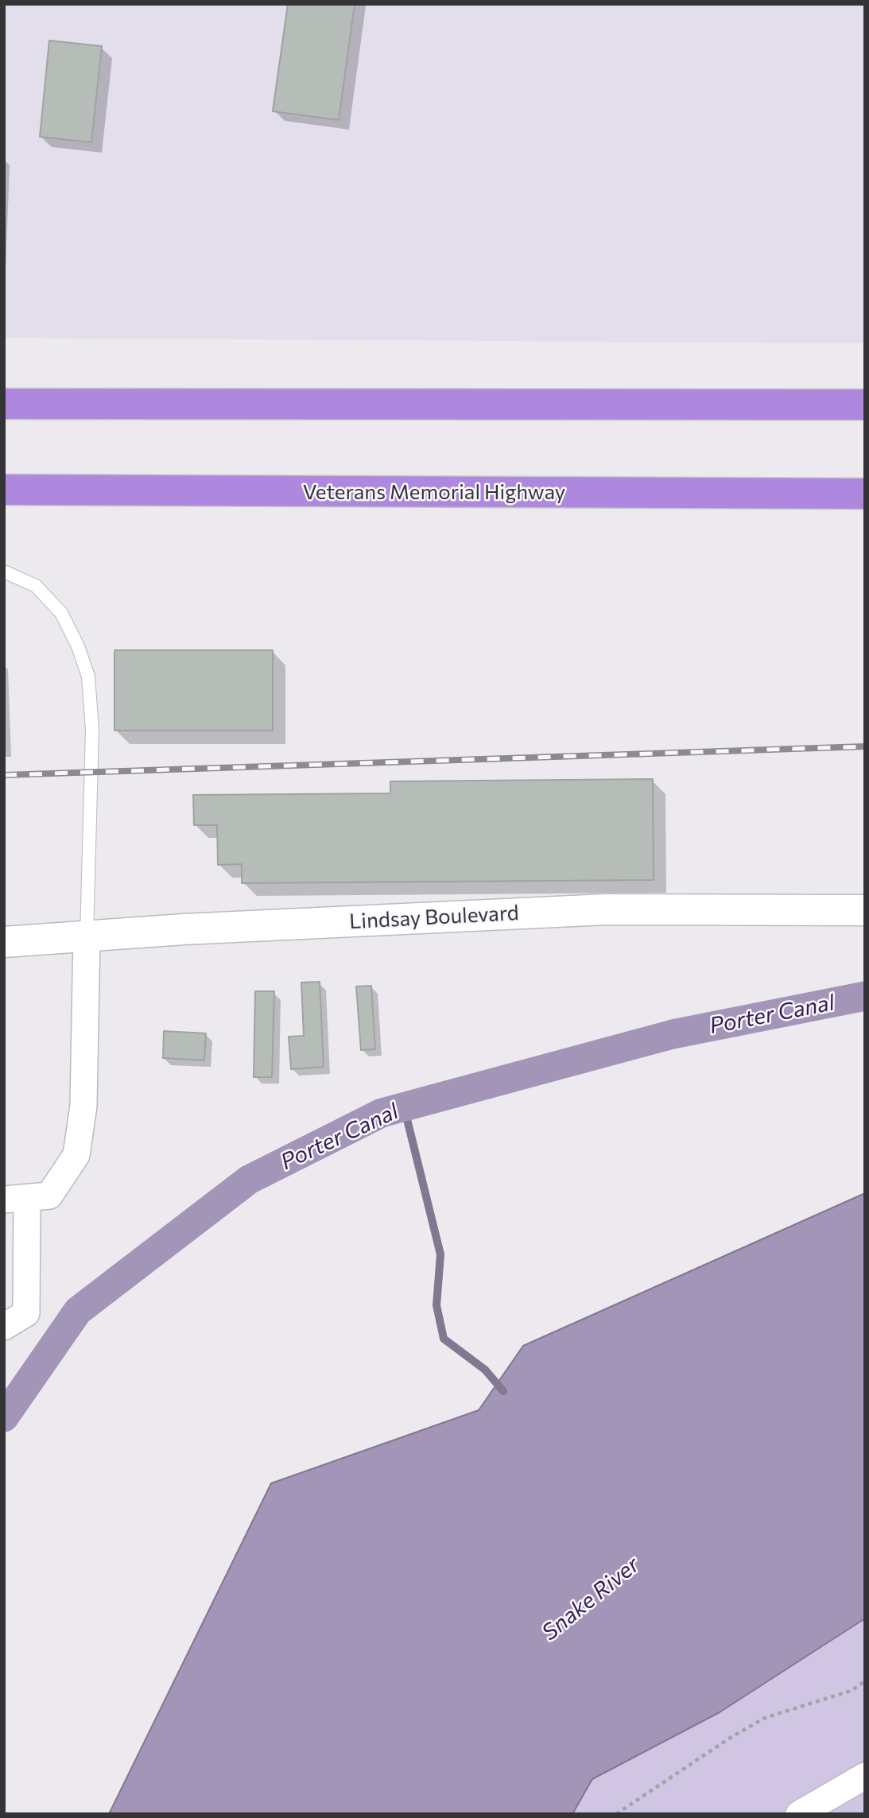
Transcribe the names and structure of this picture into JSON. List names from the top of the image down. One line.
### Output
{"streets":{"highway":["Veterans Memorial Highway"],"street":["Lindsay Boulevard"]},"water":["Porter Canal","Snake River"]}
